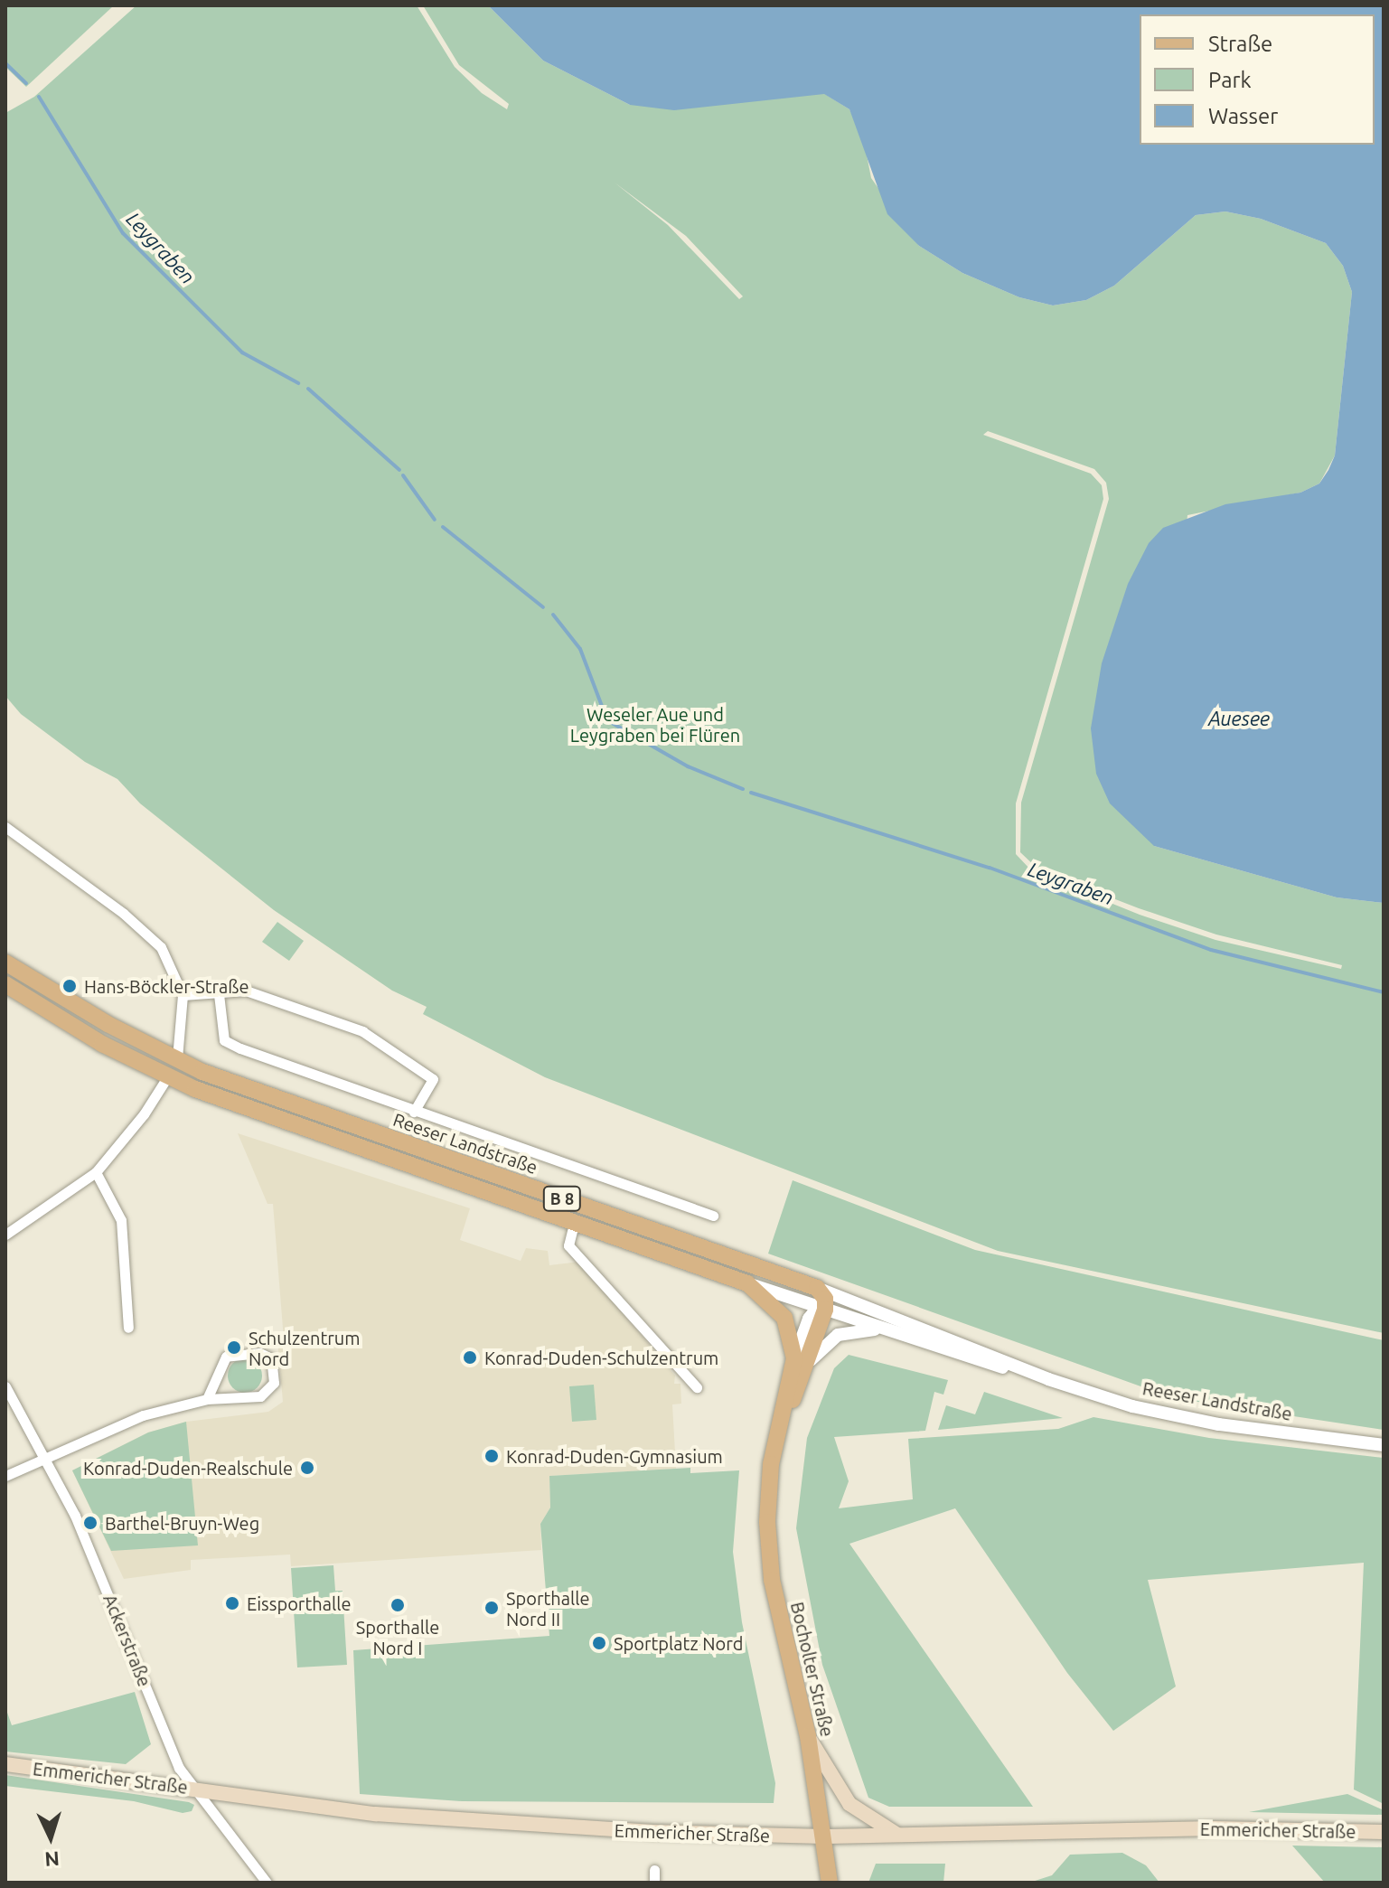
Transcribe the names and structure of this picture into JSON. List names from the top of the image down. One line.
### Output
{"streets":{"main road":["Reeser Landstraße","B 8","Bocholter Straße","Emmericher Straße"],"street":["Ackerstraße"]},"crossings":[["Reeser Landstraße","B 8"],["Reeser Landstraße","Bocholter Straße"],["B 8","Bocholter Straße"],["Ackerstraße","Emmericher Straße"],["Bocholter Straße","Emmericher Straße"]],"water":["Leygraben","Auesee"],"parks":["Weseler Aue und Leygraben bei Flüren"],"places":["Hans-Böckler-Straße","Schulzentrum Nord","Konrad-Duden-Schulzentrum","Konrad-Duden-Gymnasium","Konrad-Duden-Realschule","Barthel-Bruyn-Weg","Eissporthalle","Sporthalle Nord I","Sporthalle Nord II","Sportplatz Nord"],"legend":["Straße","Park","Wasser"],"north":"bottom"}
